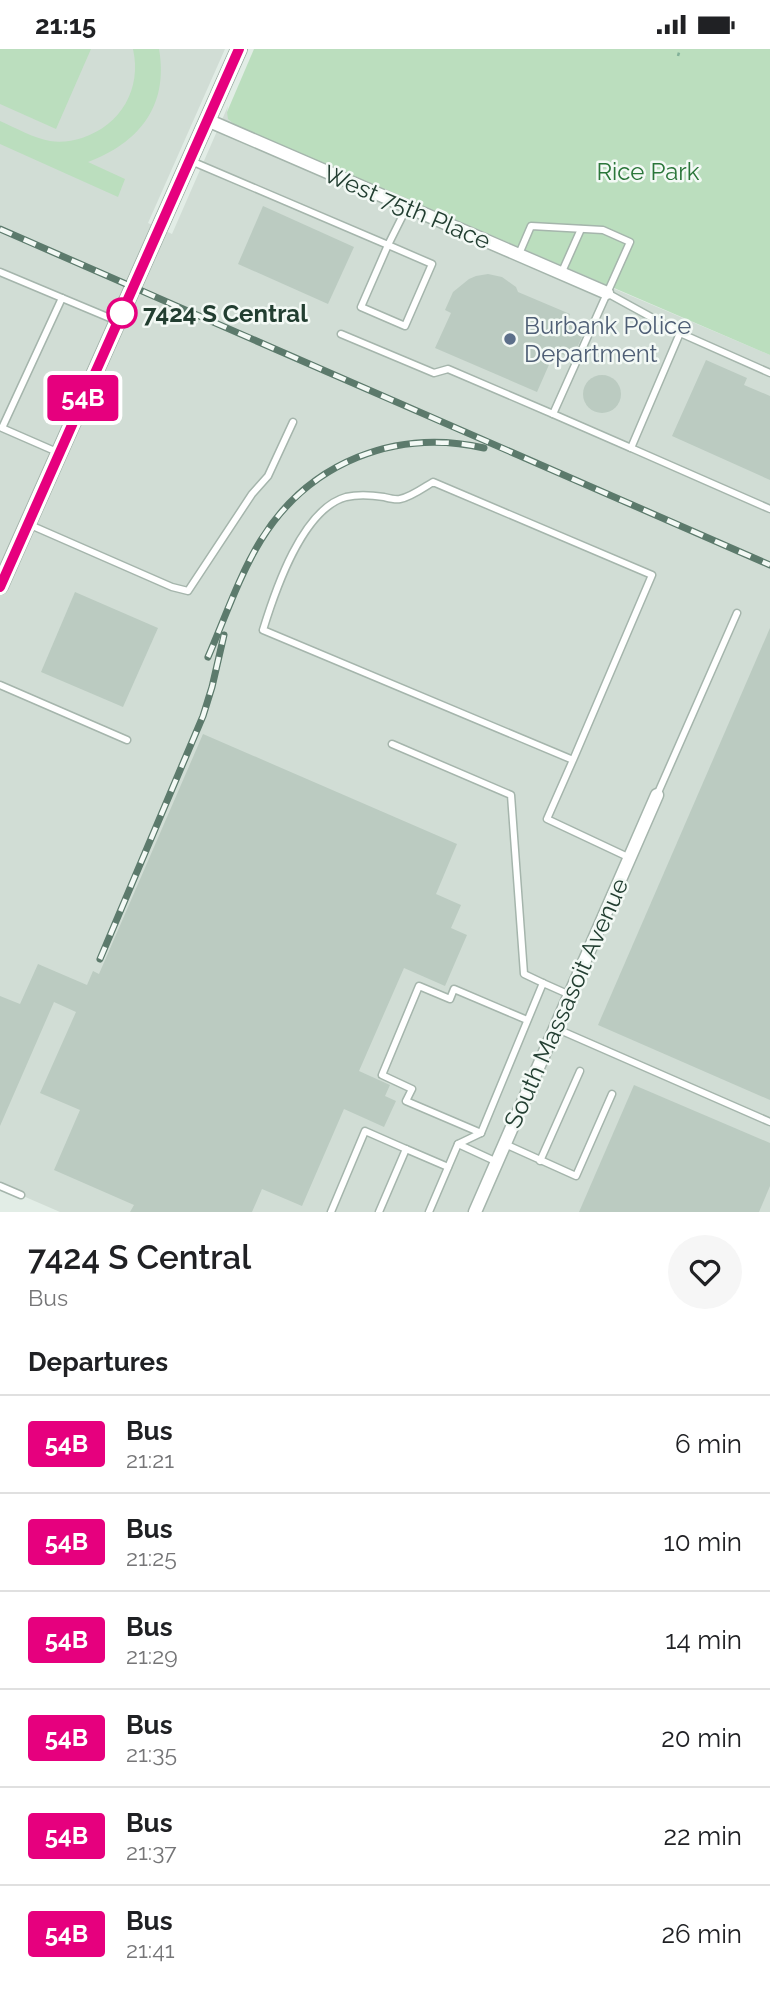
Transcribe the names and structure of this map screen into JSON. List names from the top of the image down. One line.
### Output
{"streets":{"street":["West 75th Place","South Massasoit Avenue"]},"parks":["Rice Park"],"places":["7424 S Central","Burbank Police Department"],"lines":["bus line 54B"],"page":{"status":"21:15","on_map":"54B","heading":[["7424 S Central","Bus"],"Departures"],"list":[{"mark":"54B","name":"Bus","note":"21:21","value":"6 min"},{"mark":"54B","name":"Bus","note":"21:25","value":"10 min"},{"mark":"54B","name":"Bus","note":"21:29","value":"14 min"},{"mark":"54B","name":"Bus","note":"21:35","value":"20 min"},{"mark":"54B","name":"Bus","note":"21:37","value":"22 min"},{"mark":"54B","name":"Bus","note":"21:41","value":"26 min"}]}}
